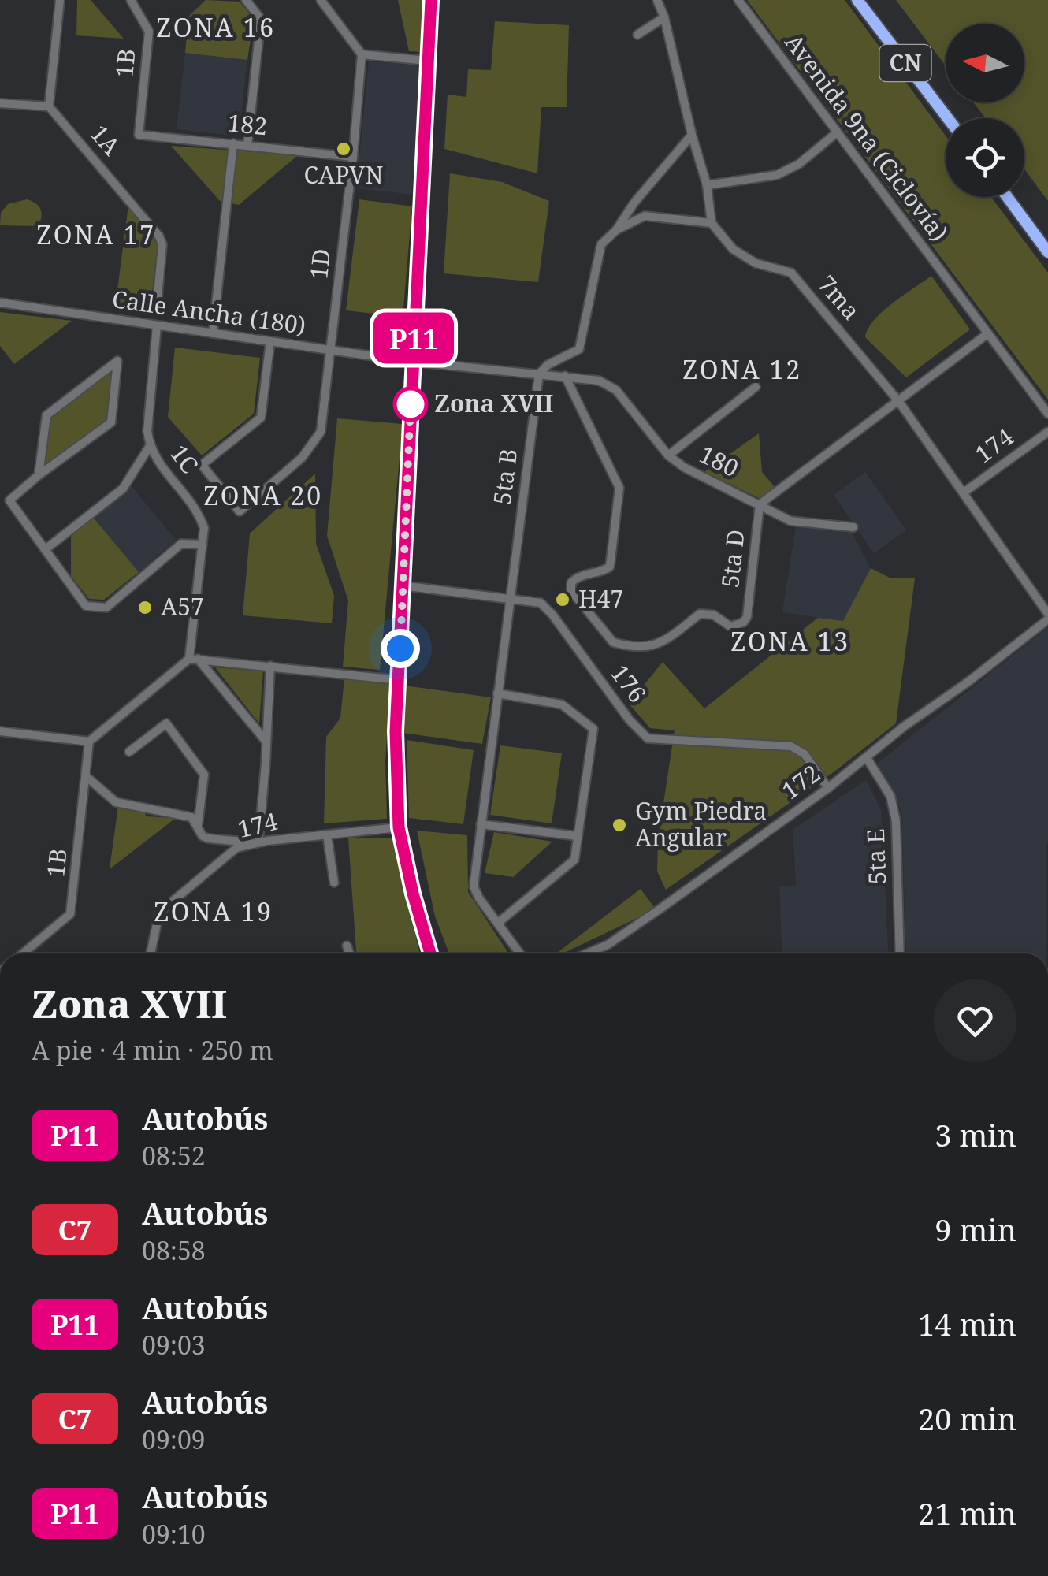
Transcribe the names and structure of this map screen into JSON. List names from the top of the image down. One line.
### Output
{"streets":{"highway":["CN"],"street":["1B","182","Avenida 9na (Ciclovía)","1A","1D","7ma","Calle Ancha (180)","174","1C","180","5ta B","5ta D","176","172","5ta E"]},"crossings":[["1B","182"],["182","1D"],["1D","Calle Ancha (180)"],["7ma","174"],["7ma","172"],["Calle Ancha (180)","1C"],["Calle Ancha (180)","180"],["180","5ta B"],["180","5ta D"],["5ta B","176"],["176","172"],["172","5ta E"]],"districts":["ZONA 16","ZONA 17","ZONA 12","ZONA 20","ZONA 13","ZONA 19"],"places":["CAPVN","Zona XVII","H47","A57","Gym Piedra Angular"],"lines":["bus line P11"],"north":"left","page":{"on_map":"P11","heading":["Zona XVII","A pie · 4 min · 250 m"],"list":[{"mark":"P11","name":"Autobús","note":"08:52","value":"3 min"},{"mark":"C7","name":"Autobús","note":"08:58","value":"9 min"},{"mark":"P11","name":"Autobús","note":"09:03","value":"14 min"},{"mark":"C7","name":"Autobús","note":"09:09","value":"20 min"},{"mark":"P11","name":"Autobús","note":"09:10","value":"21 min"}]}}
